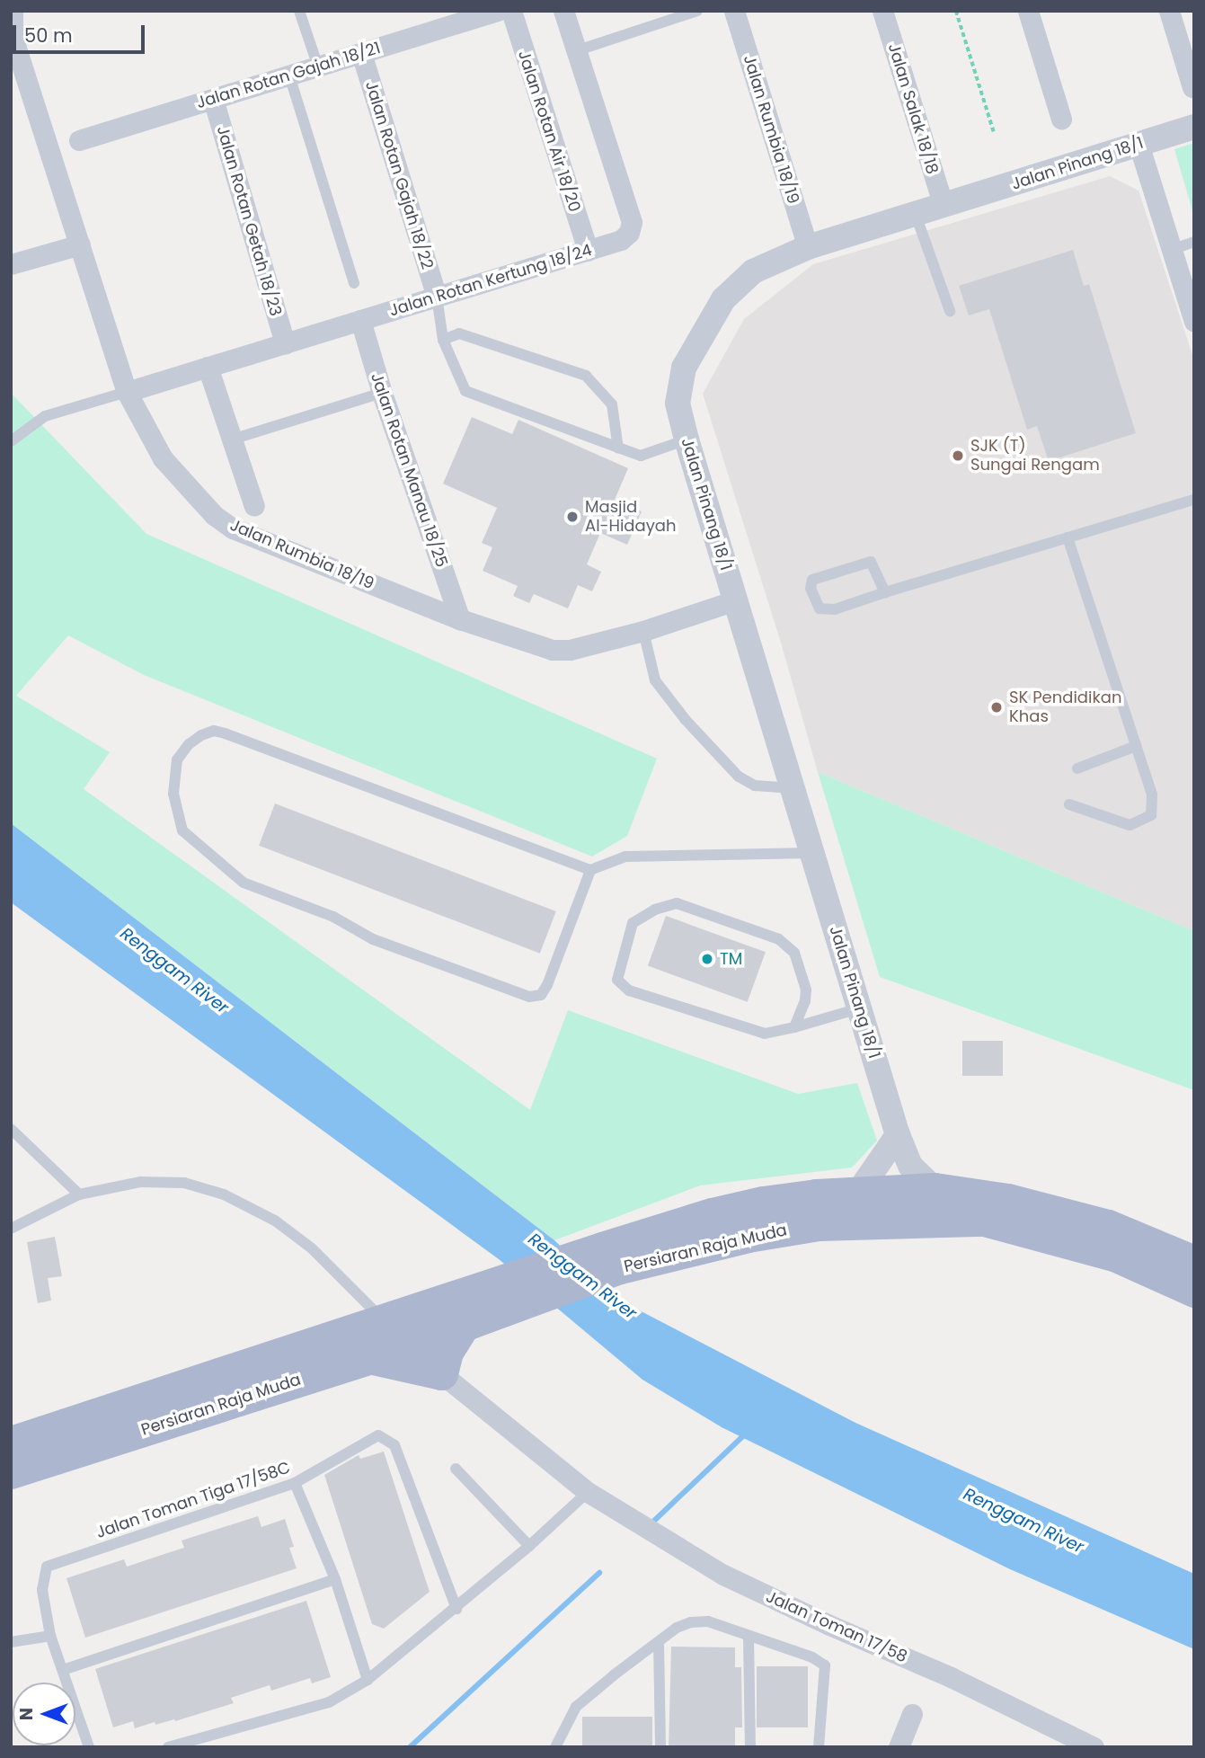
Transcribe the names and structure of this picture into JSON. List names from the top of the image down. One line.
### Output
{"streets":{"main road":["Persiaran Raja Muda"],"street":["Jalan Rotan Gajah 18/21","Jalan Salak 18/18","Jalan Rumbia 18/19","Jalan Rotan Air 18/20","Jalan Pinang 18/1","Jalan Rotan Gajah 18/22","Jalan Rotan Getah 18/23","Jalan Rotan Kertung 18/24","Jalan Rotan Manau 18/25","Jalan Toman 17/58"],"lane":["Jalan Toman Tiga 17/58C"]},"crossings":[["Jalan Rotan Gajah 18/21","Jalan Rotan Gajah 18/22"],["Jalan Rotan Gajah 18/21","Jalan Rotan Getah 18/23"],["Jalan Salak 18/18","Jalan Pinang 18/1"],["Jalan Rumbia 18/19","Jalan Pinang 18/1"],["Jalan Rumbia 18/19","Jalan Rotan Kertung 18/24"],["Jalan Rumbia 18/19","Jalan Rotan Manau 18/25"],["Jalan Rotan Air 18/20","Jalan Rotan Kertung 18/24"],["Jalan Pinang 18/1","Persiaran Raja Muda"],["Jalan Rotan Gajah 18/22","Jalan Rotan Kertung 18/24"],["Jalan Rotan Getah 18/23","Jalan Rotan Kertung 18/24"],["Jalan Rotan Kertung 18/24","Jalan Rotan Manau 18/25"],["Persiaran Raja Muda","Jalan Toman 17/58"]],"water":["Renggam River"],"places":["SJK (T) Sungai Rengam","Masjid Al-Hidayah","SK Pendidikan Khas","TM"],"scale_bar":"50 m","north":"left"}
